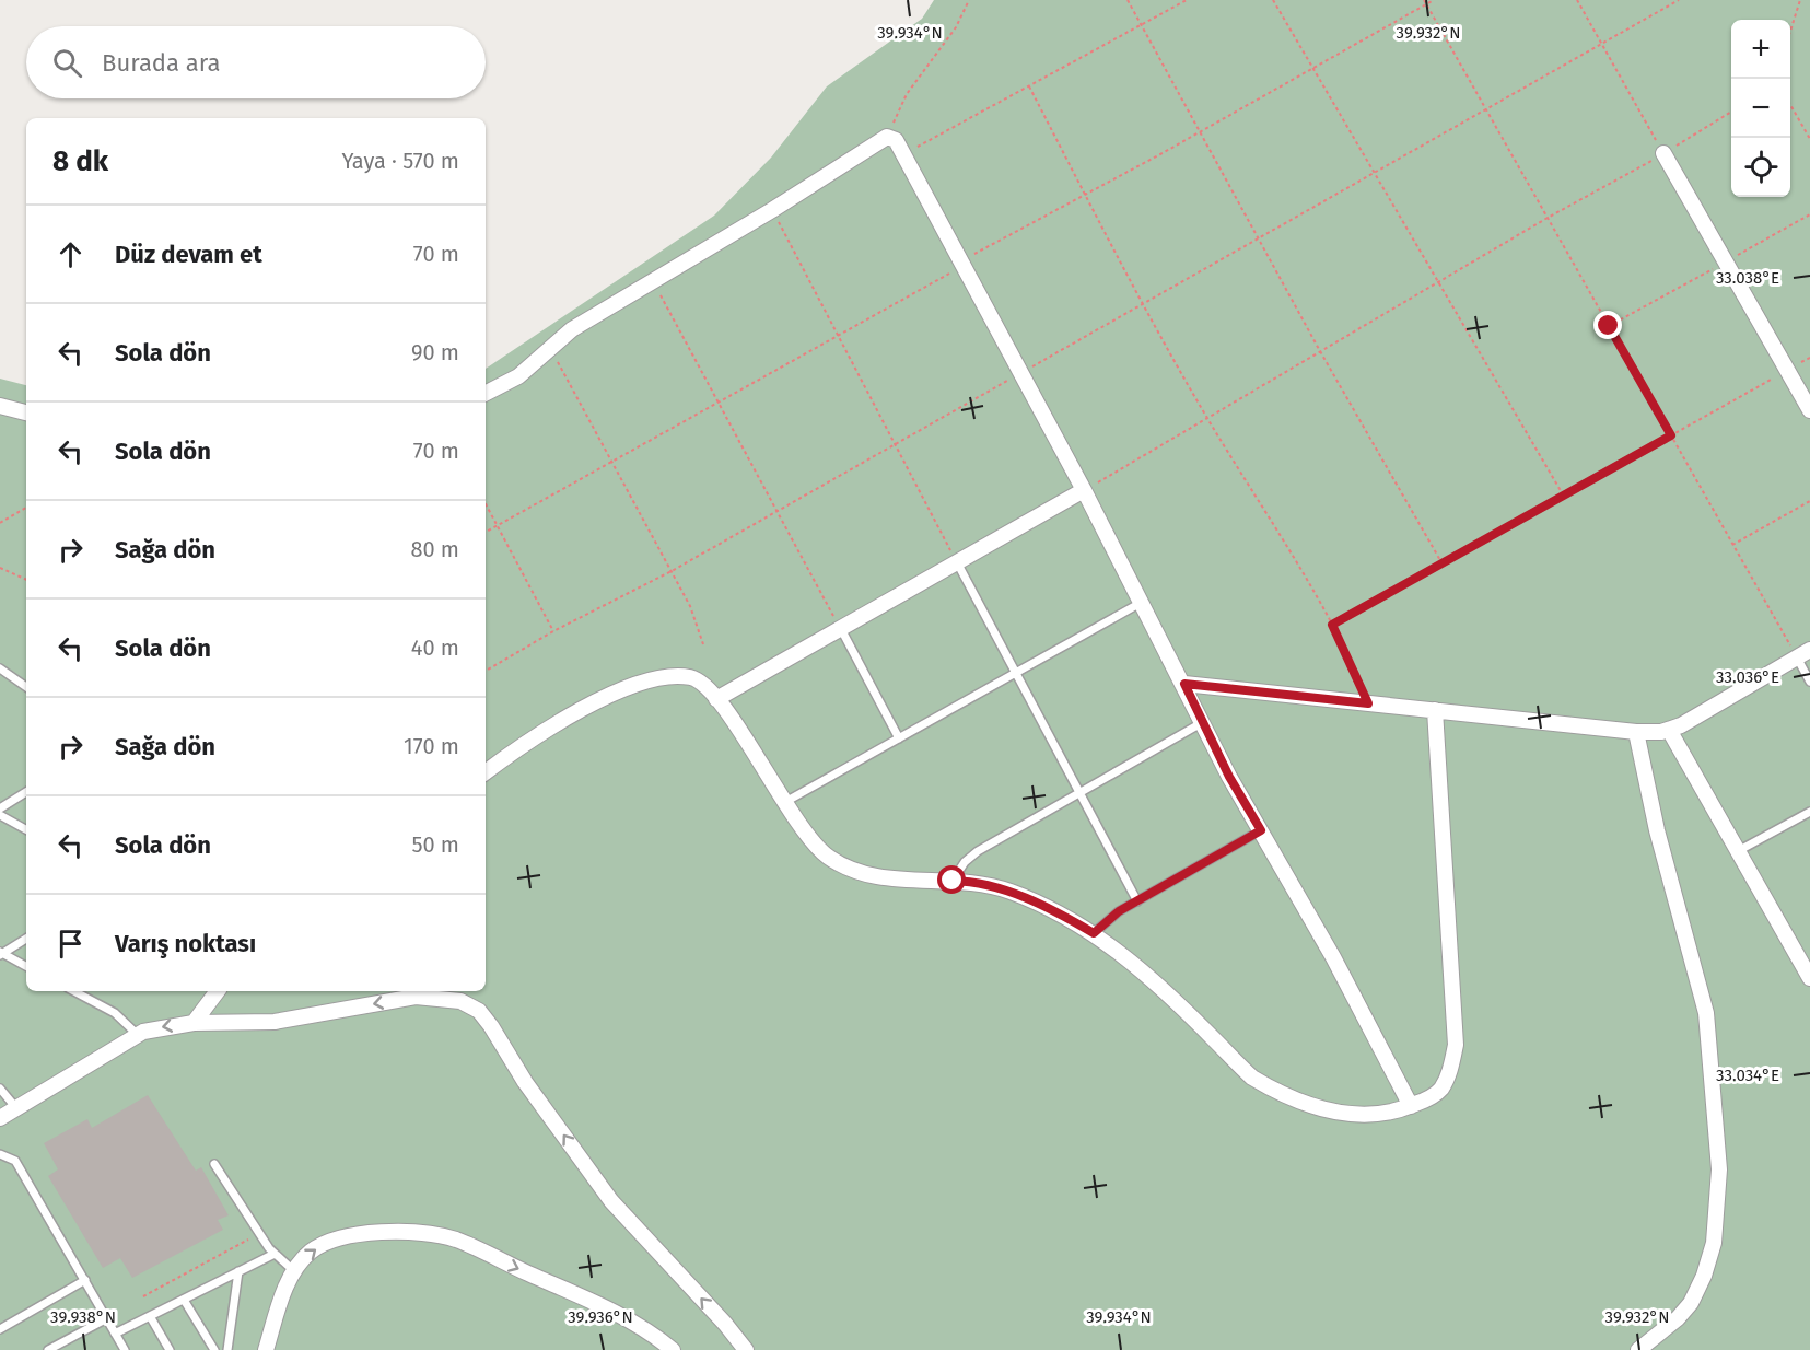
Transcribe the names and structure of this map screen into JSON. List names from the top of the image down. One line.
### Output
{"page":{"map_buttons":["+","−"],"search":"Burada ara","heading":["8 dk","Yaya · 570 m"],"list":[["Düz devam et","70 m"],["Sola dön","90 m"],["Sola dön","70 m"],["Sağa dön","80 m"],["Sola dön","40 m"],["Sağa dön","170 m"],["Sola dön","50 m"],"Varış noktası"]},"coordinates":["39.934°N","39.932°N","33.038°E","33.036°E","33.034°E","39.938°N","39.936°N"]}
